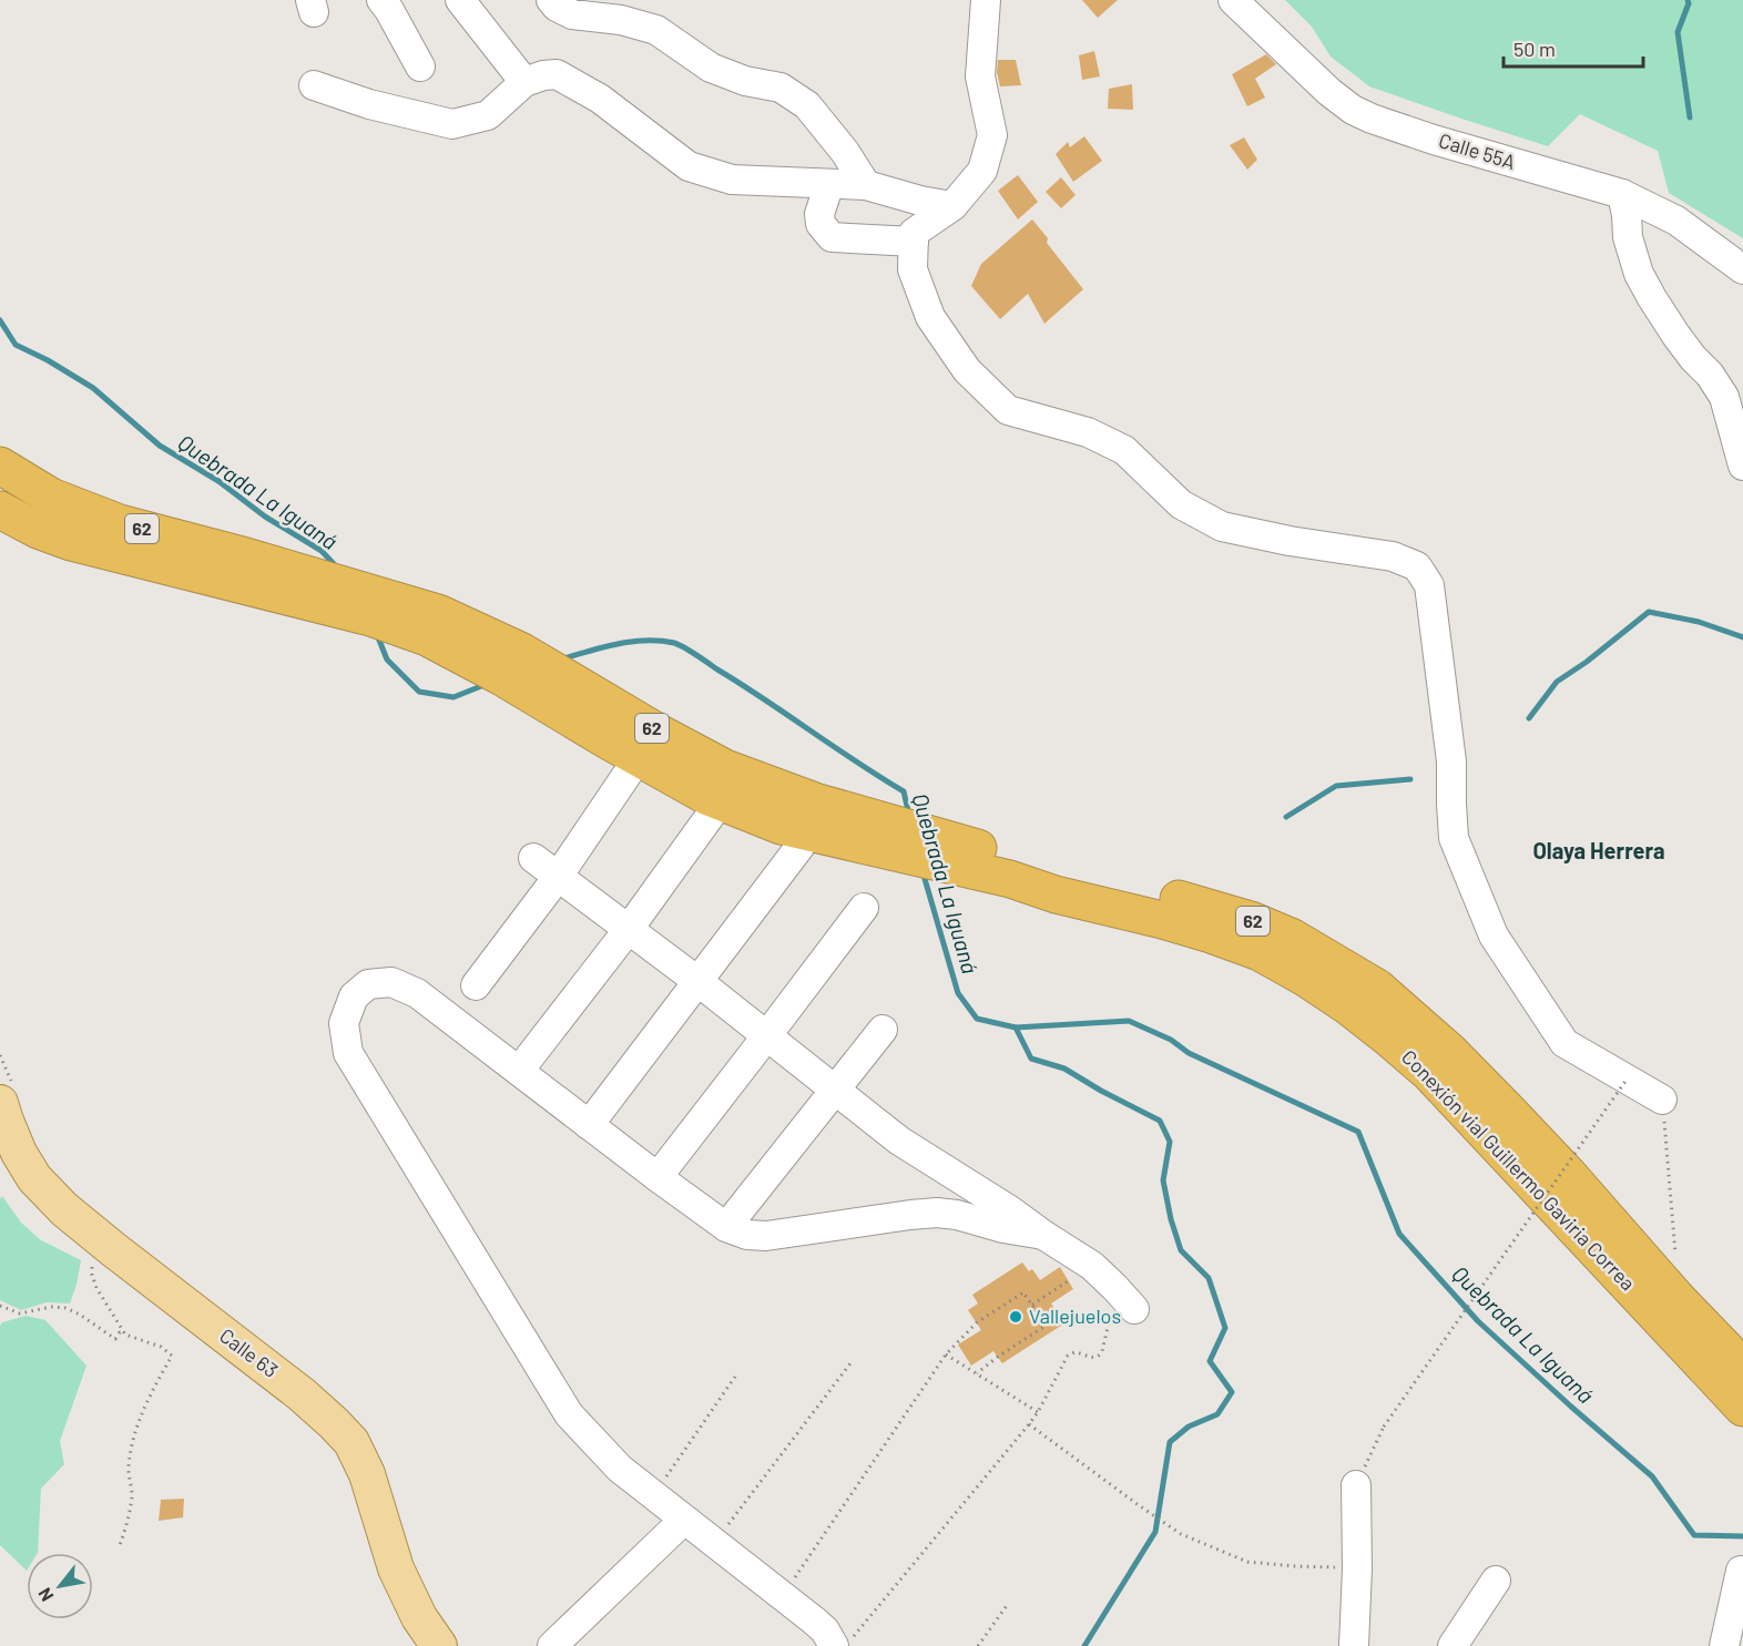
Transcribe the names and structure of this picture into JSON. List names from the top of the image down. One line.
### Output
{"streets":{"highway":["62","Conexión vial Guillermo Gaviria Correa"],"main road":["Calle 63"],"street":["Calle 55A"]},"districts":["Olaya Herrera"],"water":["Quebrada La Iguaná"],"places":["Vallejuelos"],"scale_bar":"50 m","north":"bottom left"}
